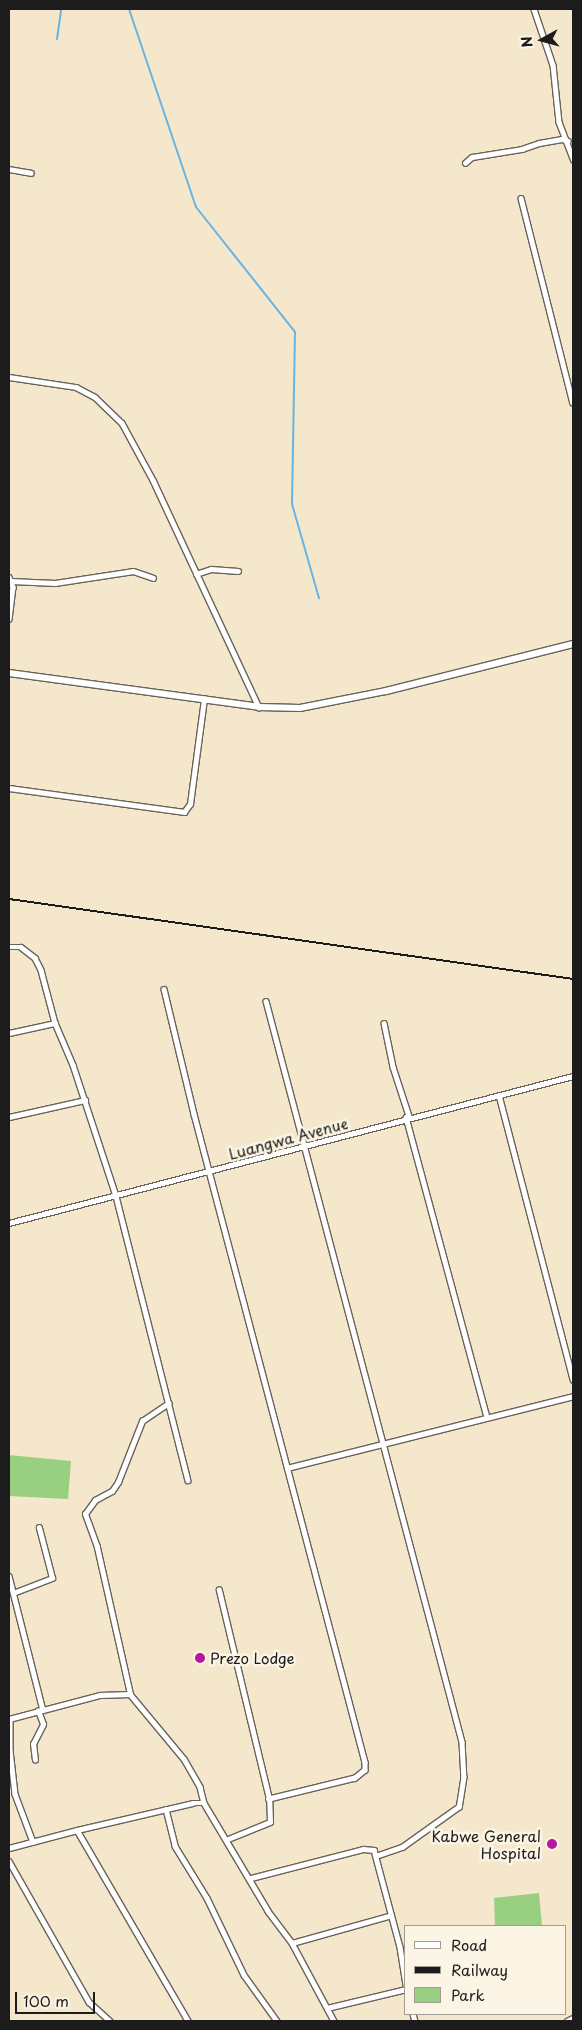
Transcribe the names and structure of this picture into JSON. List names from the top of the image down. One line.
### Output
{"streets":{"street":["Luangwa Avenue"]},"places":["Prezo Lodge","Kabwe General Hospital"],"legend":["Road","Railway","Park"],"scale_bar":"100 m","north":"left"}
